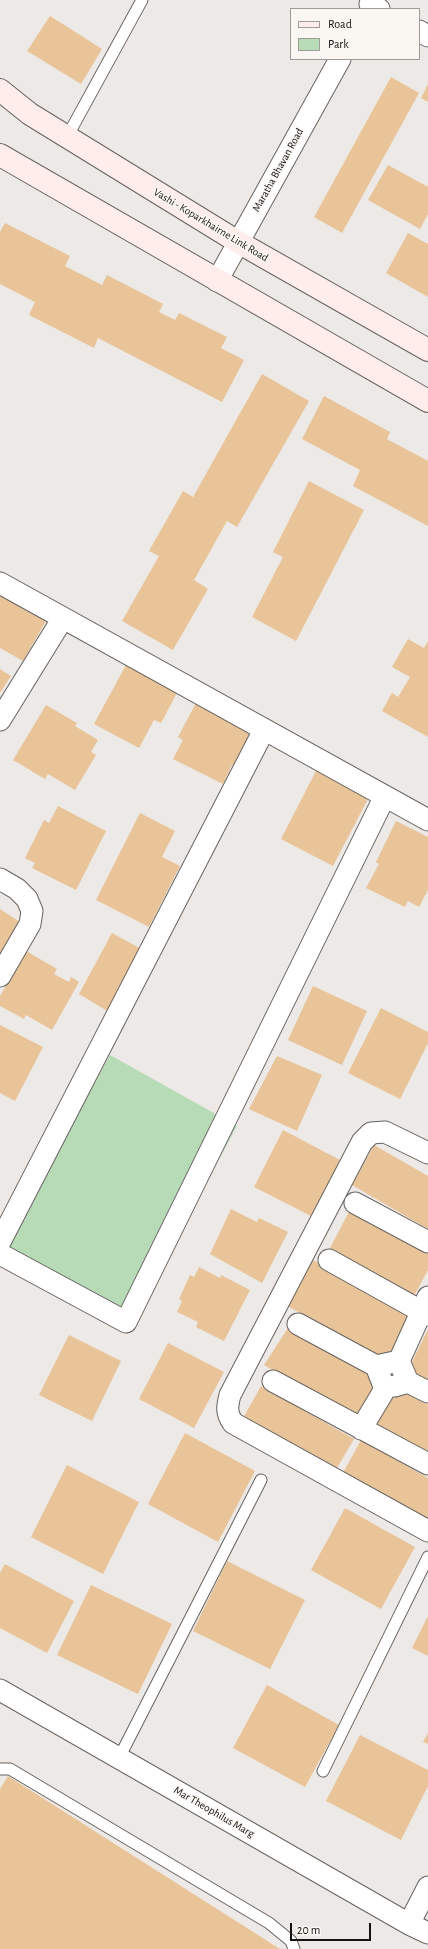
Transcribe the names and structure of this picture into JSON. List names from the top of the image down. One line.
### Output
{"streets":{"main road":["Vashi - Koparkhairne Link Road"],"street":["Maratha Bhavan Road","Mar Theophilus Marg"]},"crossings":[["Maratha Bhavan Road","Vashi - Koparkhairne Link Road"]],"legend":["Road","Park"],"scale_bar":"20 m"}
